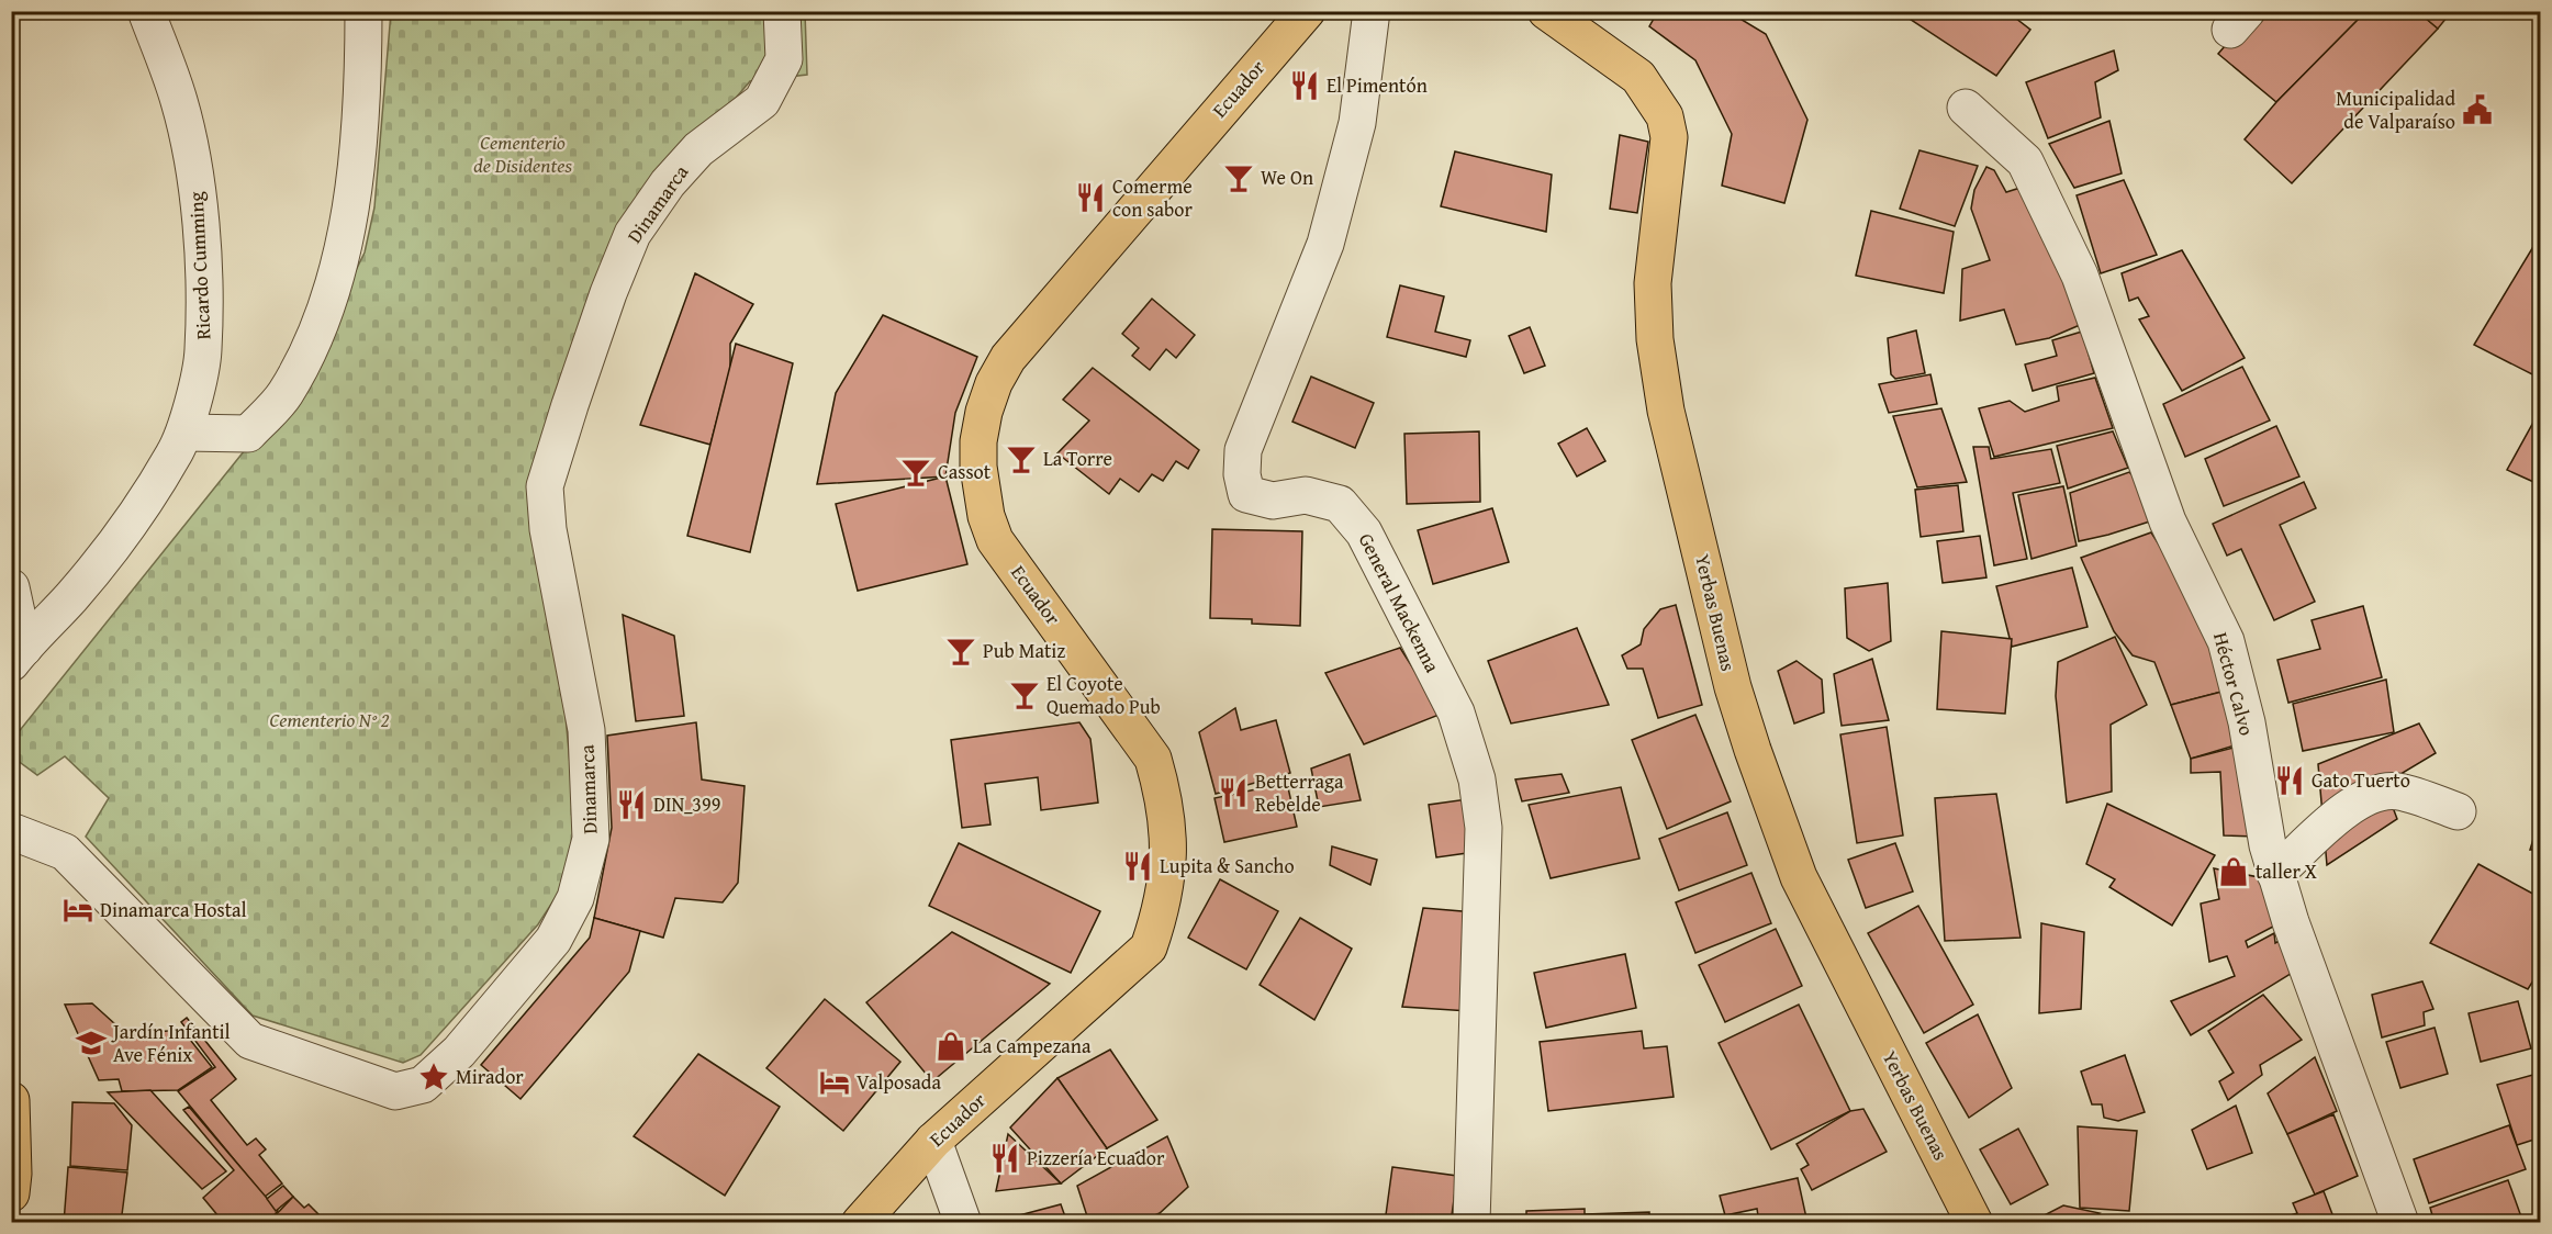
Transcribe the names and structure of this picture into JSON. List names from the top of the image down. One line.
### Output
{"streets":{"main road":["Ecuador","Yerbas Buenas"],"street":["Dinamarca","Ricardo Cumming","General Mackenna","Héctor Calvo"]},"parks":["Cementerio de Disidentes","Cementerio N° 2"],"places":{"restaurant":["El Pimentón","Comerme con sabor","Gato Tuerto","Betterraga Rebelde","DIN_399","Lupita & Sancho","Pizzería Ecuador"],"public building":["Municipalidad de Valparaíso"],"bar":["We On","La Torre","Cassot","Pub Matiz","El Coyote Quemado Pub"],"shop":["taller X","La Campezana"],"hotel":["Dinamarca Hostal","Valposada"],"school or university":["Jardín Infantil Ave Fénix"],"place":["Mirador"]}}
